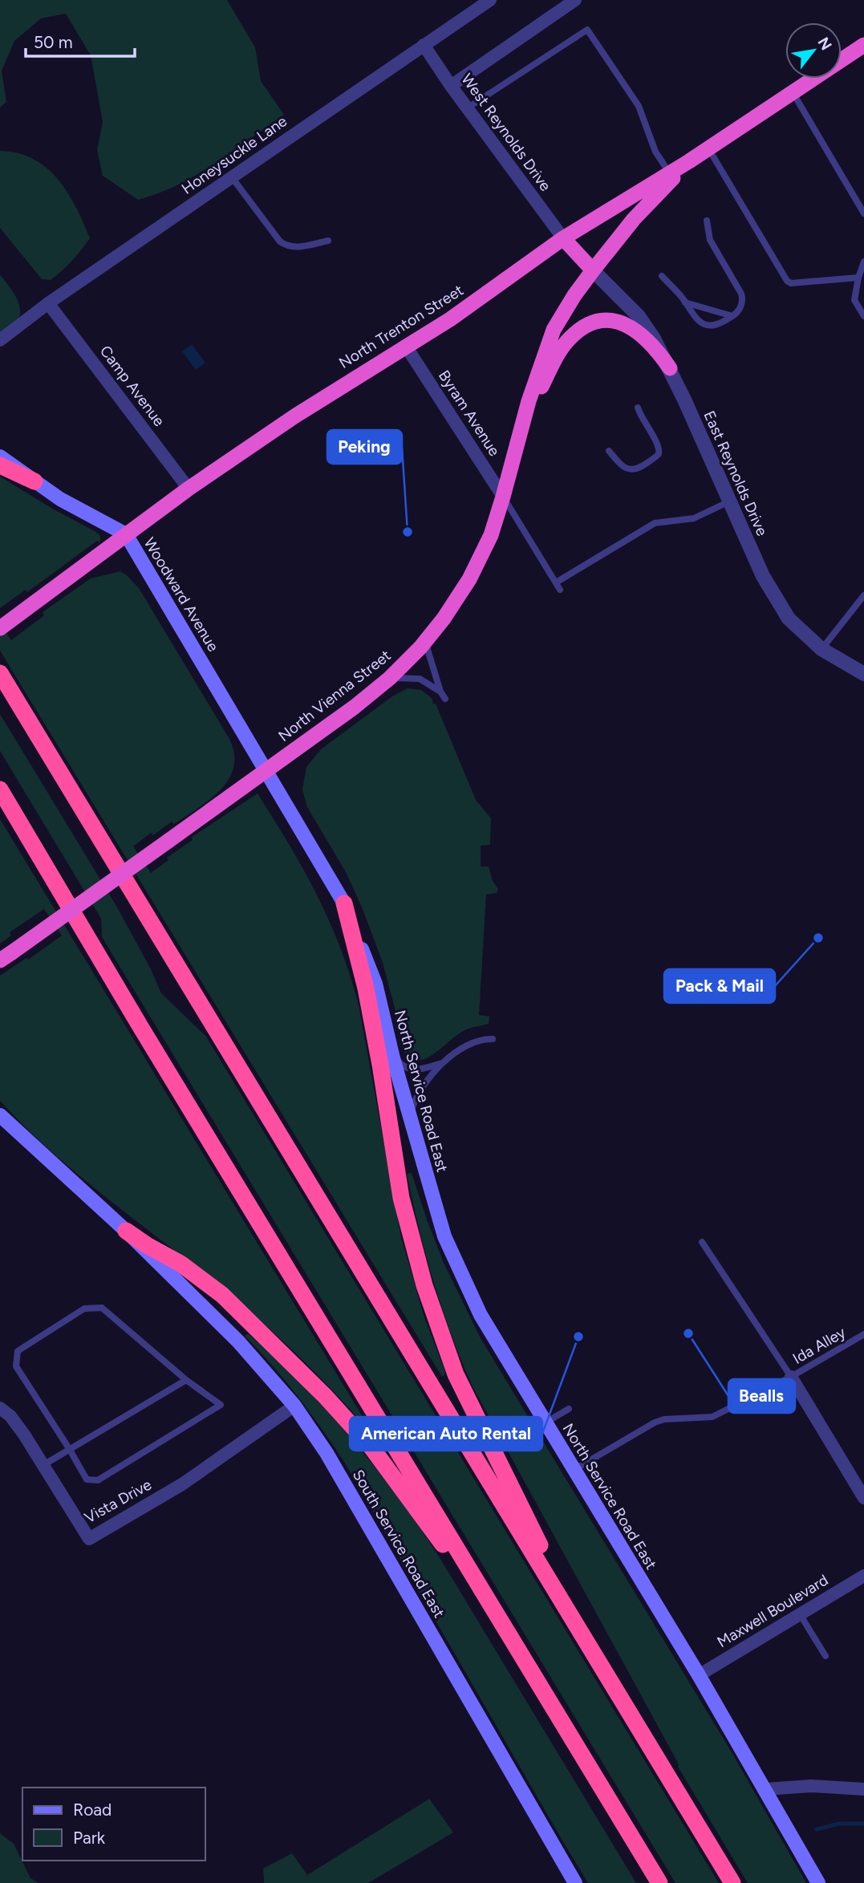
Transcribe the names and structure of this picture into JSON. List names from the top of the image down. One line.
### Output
{"streets":{"highway":["North Trenton Street","North Vienna Street"],"main road":["Woodward Avenue","North Service Road East","South Service Road East"],"street":["West Reynolds Drive","Honeysuckle Lane","Camp Avenue","Byram Avenue","East Reynolds Drive","Vista Drive","Maxwell Boulevard"],"lane":["Ida Alley"]},"crossings":[["West Reynolds Drive","Honeysuckle Lane"],["West Reynolds Drive","North Trenton Street"],["Honeysuckle Lane","Camp Avenue"],["North Trenton Street","Camp Avenue"],["North Trenton Street","Byram Avenue"],["North Trenton Street","Woodward Avenue"],["North Trenton Street","North Vienna Street"],["Byram Avenue","North Vienna Street"],["East Reynolds Drive","North Vienna Street"],["Woodward Avenue","North Vienna Street"],["Woodward Avenue","North Service Road East"],["North Vienna Street","North Service Road East"],["North Service Road East","Ida Alley"],["North Service Road East","Maxwell Boulevard"],["Vista Drive","South Service Road East"]],"places":["Peking","Pack & Mail","Bealls","American Auto Rental"],"legend":["Road","Park"],"scale_bar":"50 m","north":"top right"}
